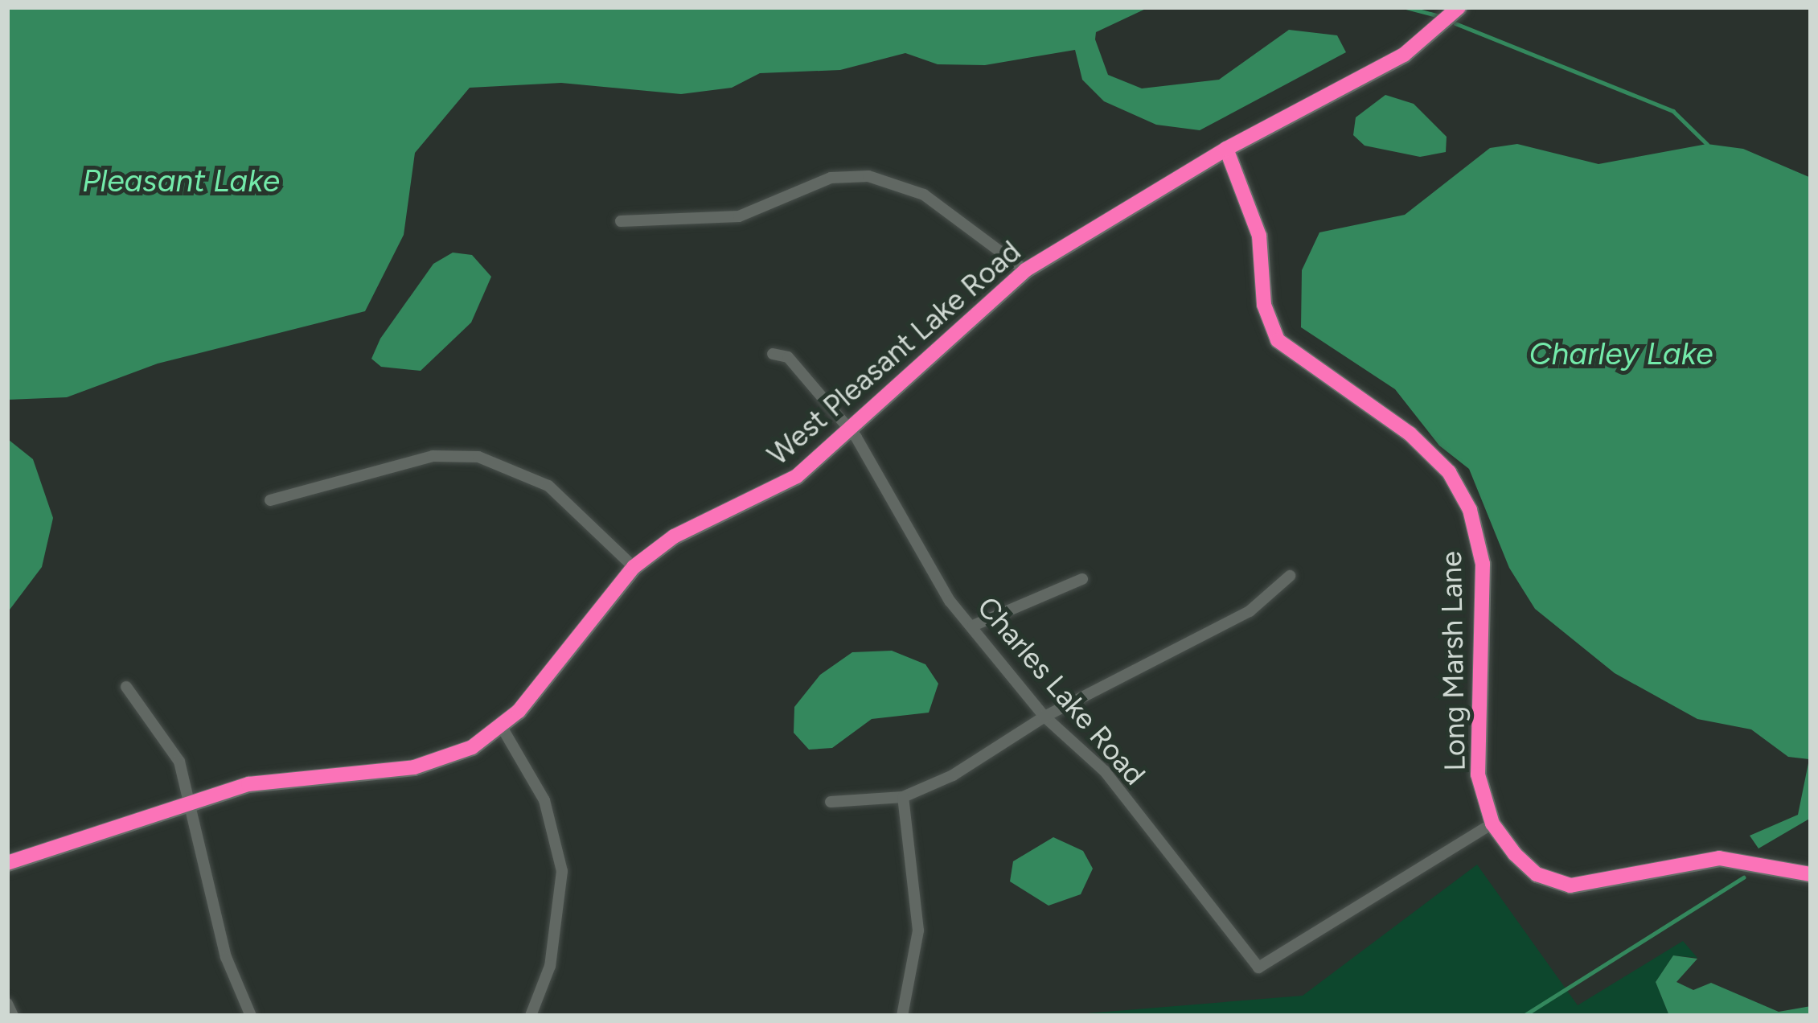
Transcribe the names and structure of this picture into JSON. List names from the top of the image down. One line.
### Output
{"streets":{"street":["West Pleasant Lake Road","Long Marsh Lane","Charles Lake Road"]},"crossings":[["West Pleasant Lake Road","Long Marsh Lane"],["West Pleasant Lake Road","Charles Lake Road"],["Long Marsh Lane","Charles Lake Road"]],"water":["Pleasant Lake","Charley Lake"]}
